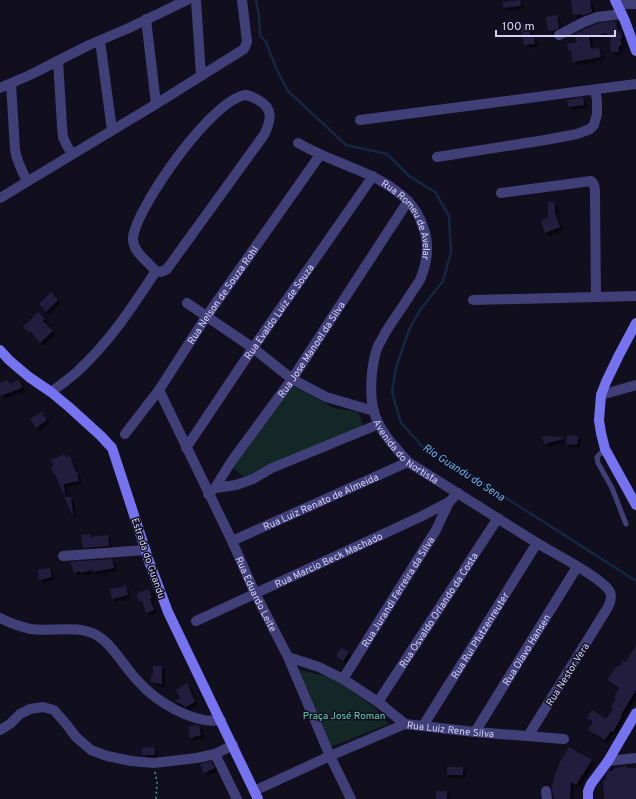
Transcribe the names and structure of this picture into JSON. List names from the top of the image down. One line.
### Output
{"streets":{"street":["Rua Romeu de Avelar","Rua Nelson de Souza Rohl","Rua Evaldo Luiz de Souza","Rua Jose Manoel da Silva","Avenida do Nortista","Rua Luiz Renato de Almeida","Estrada do Guandu","Rua Marcio Beck Machado","Rua Jurandi Ferreira da Silva","Rua Eduardo Leite","Rua Osvaldo Orlando da Costa","Rua Rui Pfutzenreuter","Rua Olavo Hansen","Rua Nestor Vera","Rua Luiz Rene Silva"]},"crossings":[["Rua Romeu de Avelar","Rua Nelson de Souza Rohl"],["Rua Romeu de Avelar","Rua Evaldo Luiz de Souza"],["Rua Romeu de Avelar","Rua Jose Manoel da Silva"],["Rua Romeu de Avelar","Avenida do Nortista"],["Rua Nelson de Souza Rohl","Avenida do Nortista"],["Rua Nelson de Souza Rohl","Rua Eduardo Leite"],["Rua Evaldo Luiz de Souza","Avenida do Nortista"],["Rua Evaldo Luiz de Souza","Rua Eduardo Leite"],["Rua Jose Manoel da Silva","Avenida do Nortista"],["Rua Jose Manoel da Silva","Rua Eduardo Leite"],["Avenida do Nortista","Rua Luiz Renato de Almeida"],["Avenida do Nortista","Rua Marcio Beck Machado"],["Avenida do Nortista","Rua Osvaldo Orlando da Costa"],["Avenida do Nortista","Rua Rui Pfutzenreuter"],["Avenida do Nortista","Rua Olavo Hansen"],["Avenida do Nortista","Rua Nestor Vera"],["Rua Luiz Renato de Almeida","Rua Eduardo Leite"],["Estrada do Guandu","Rua Luiz Rene Silva"],["Rua Marcio Beck Machado","Rua Jurandi Ferreira da Silva"],["Rua Marcio Beck Machado","Rua Eduardo Leite"],["Rua Eduardo Leite","Rua Luiz Rene Silva"],["Rua Rui Pfutzenreuter","Rua Luiz Rene Silva"],["Rua Olavo Hansen","Rua Luiz Rene Silva"],["Rua Nestor Vera","Rua Luiz Rene Silva"]],"water":["Rio Guandu do Sena"],"parks":["Praça José Roman"],"scale_bar":"100 m"}
